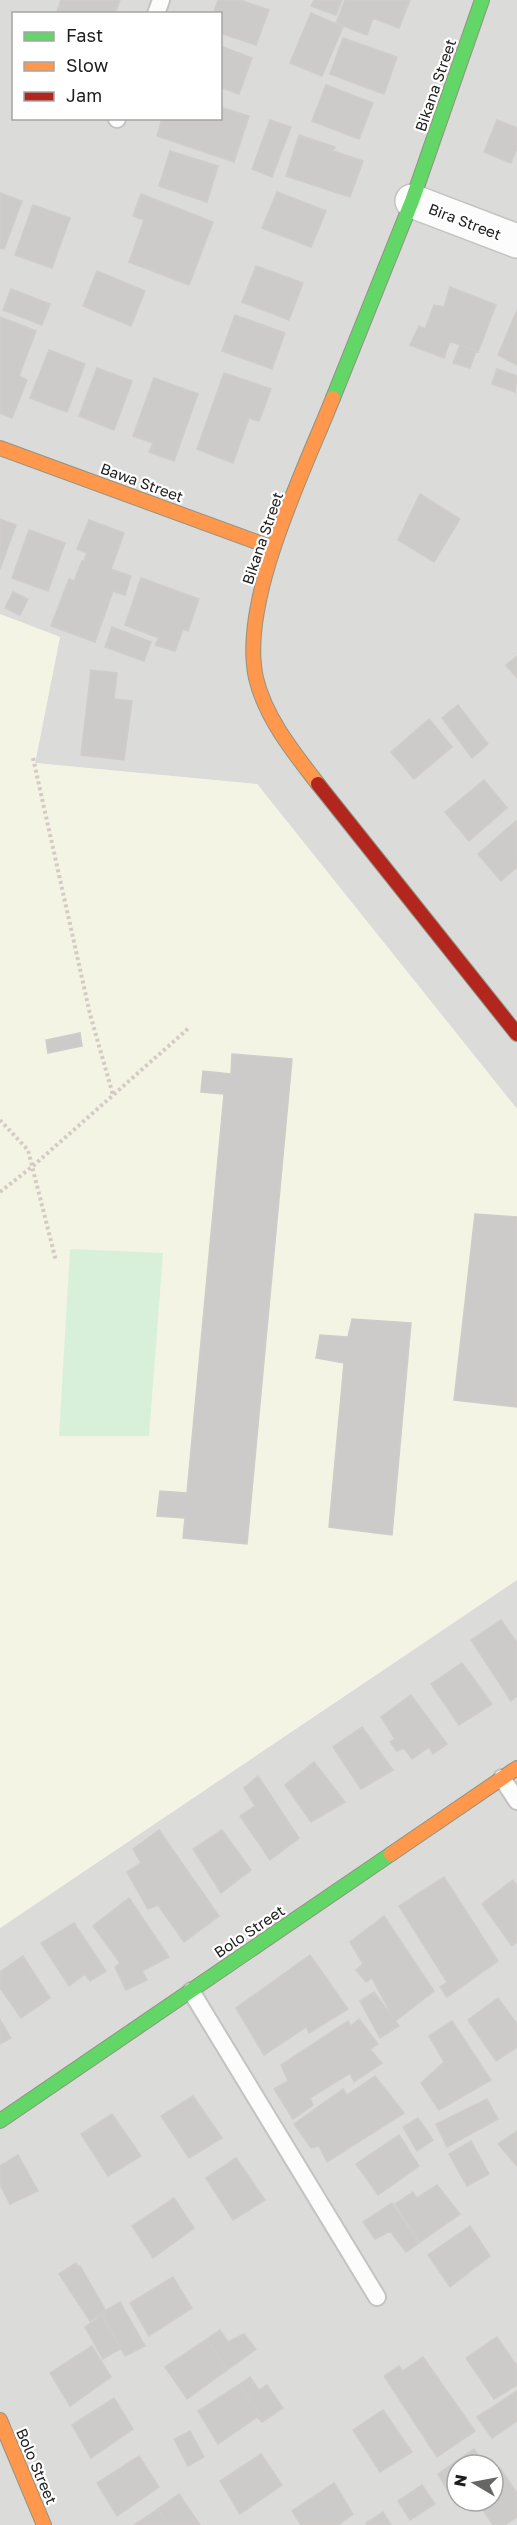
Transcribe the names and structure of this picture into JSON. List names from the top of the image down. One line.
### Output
{"streets":{"street":["Bikana Street","Bira Street","Bawa Street","Bolo Street"]},"crossings":[["Bikana Street","Bira Street"],["Bikana Street","Bawa Street"]],"legend":["Fast","Slow","Jam"],"north":"left"}
